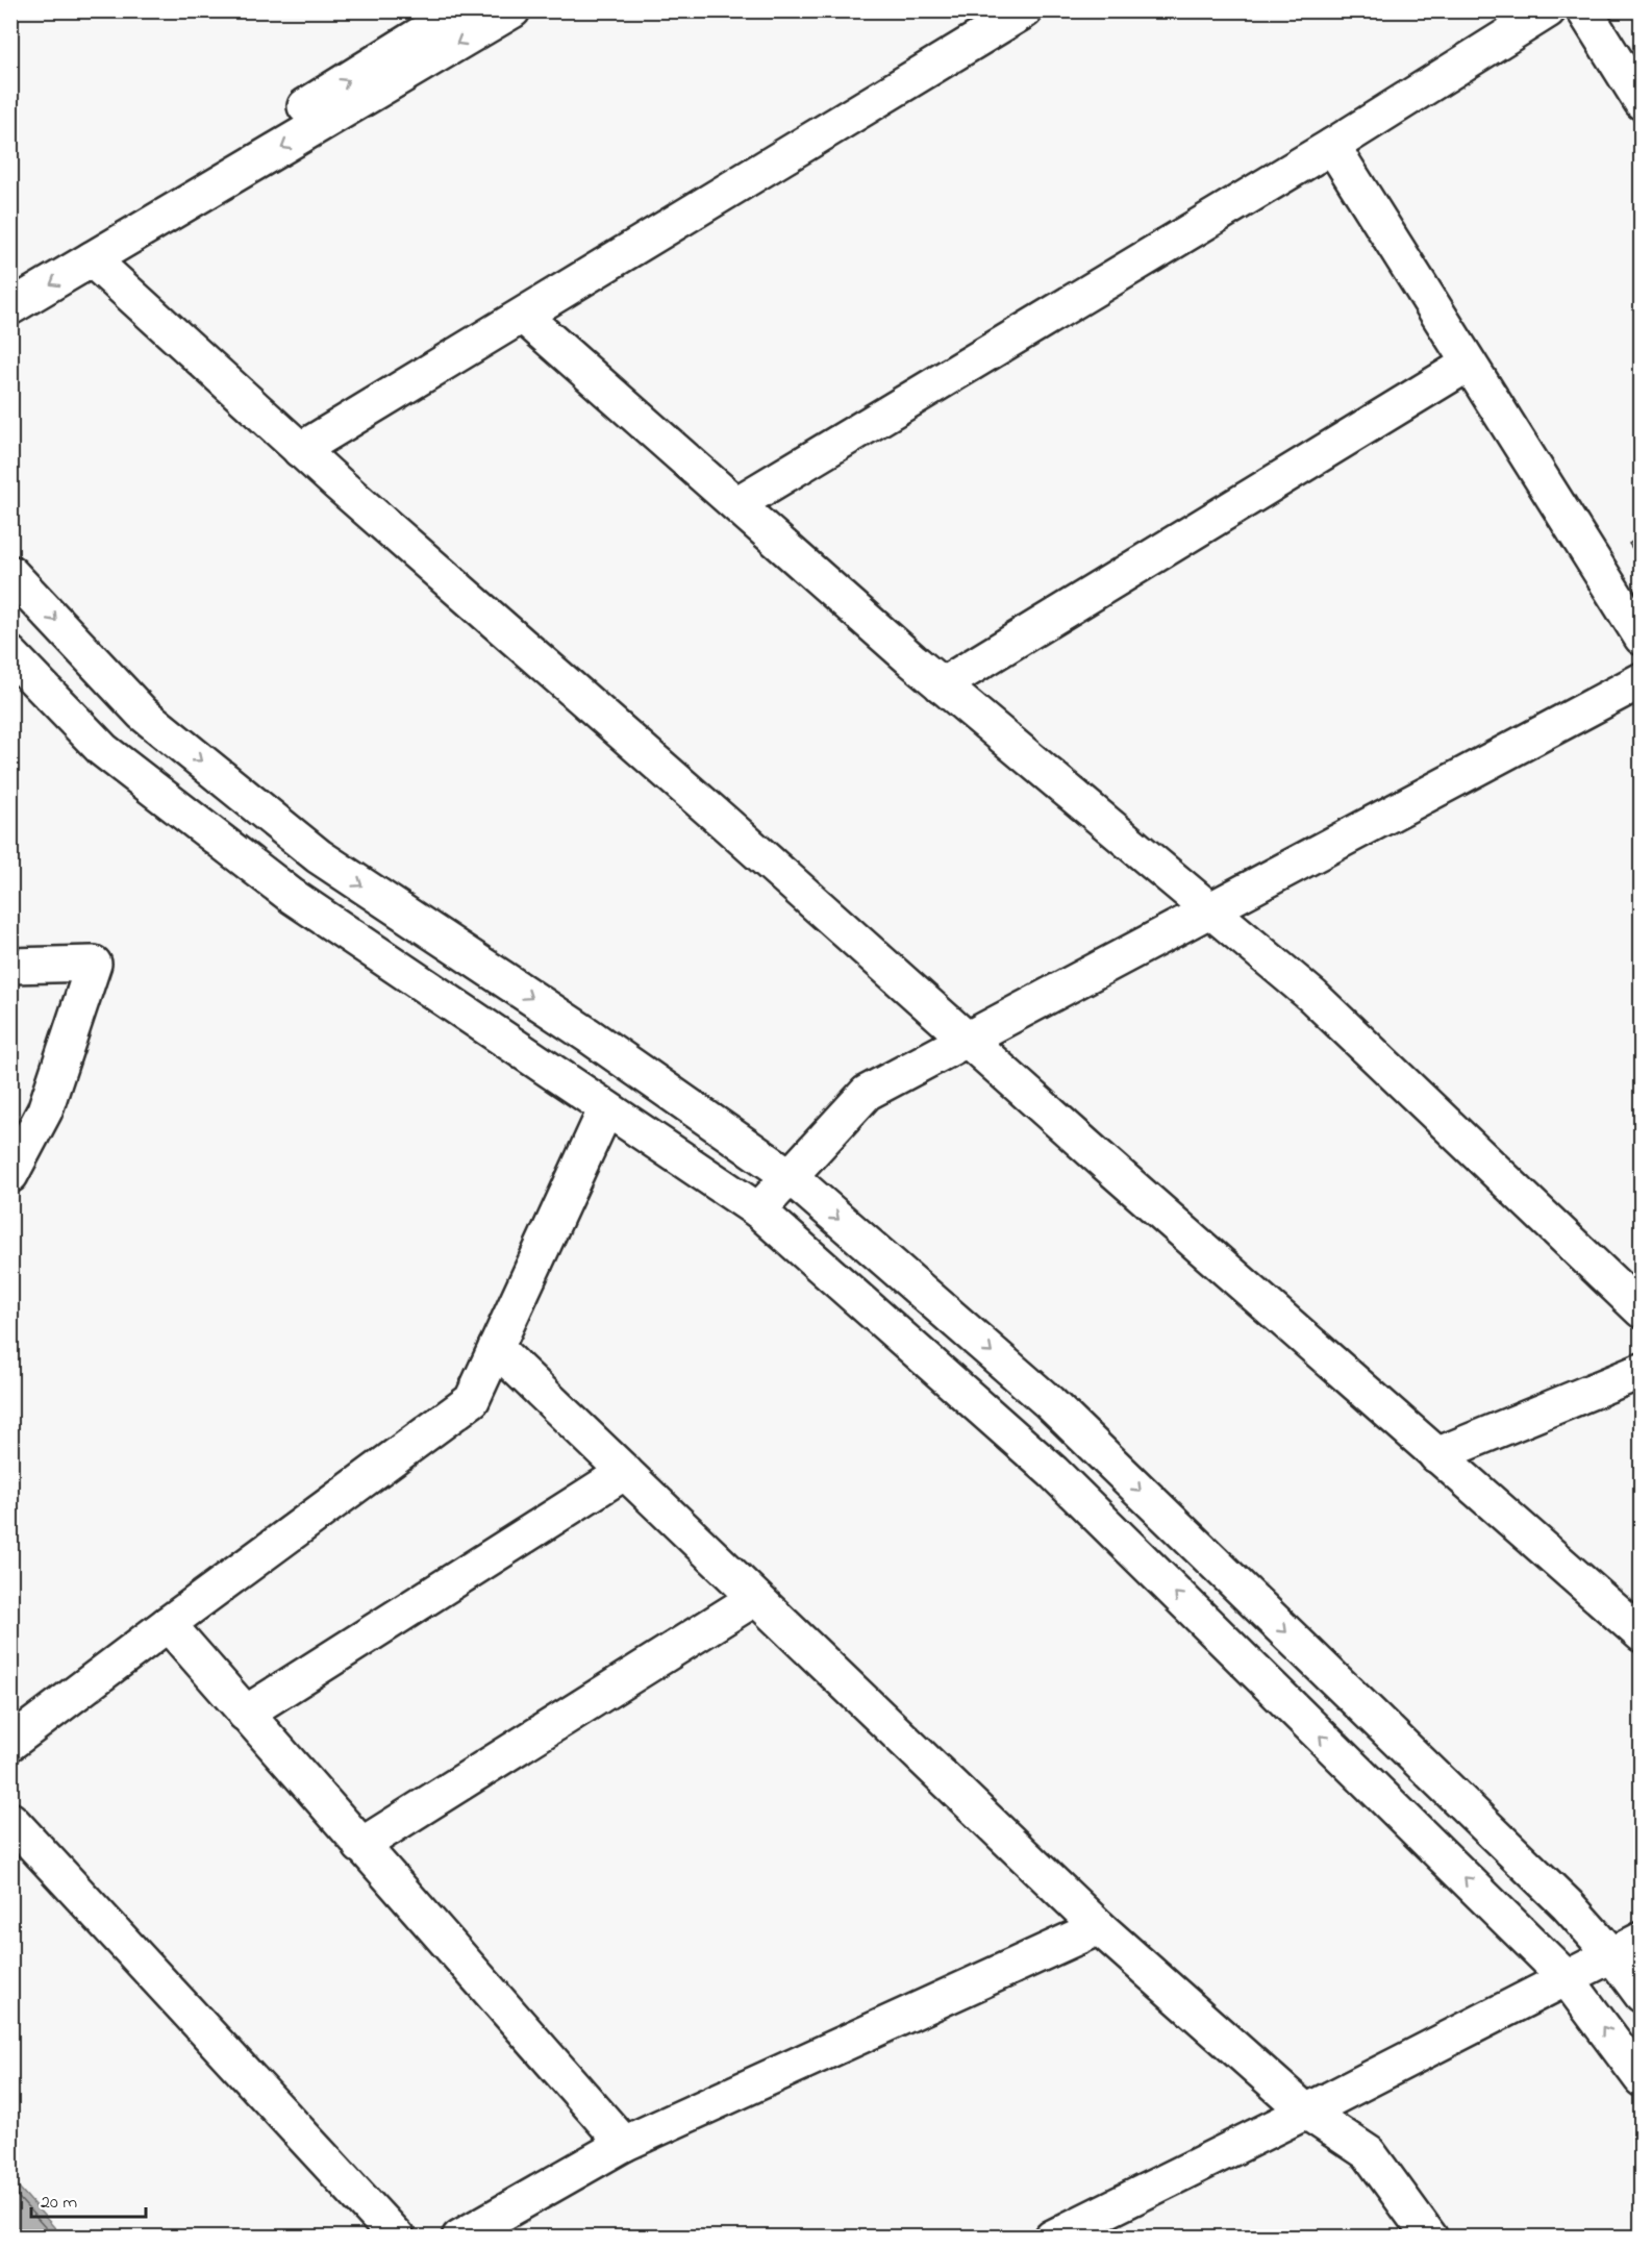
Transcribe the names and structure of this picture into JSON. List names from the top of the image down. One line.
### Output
{"scale_bar":"20 m"}
